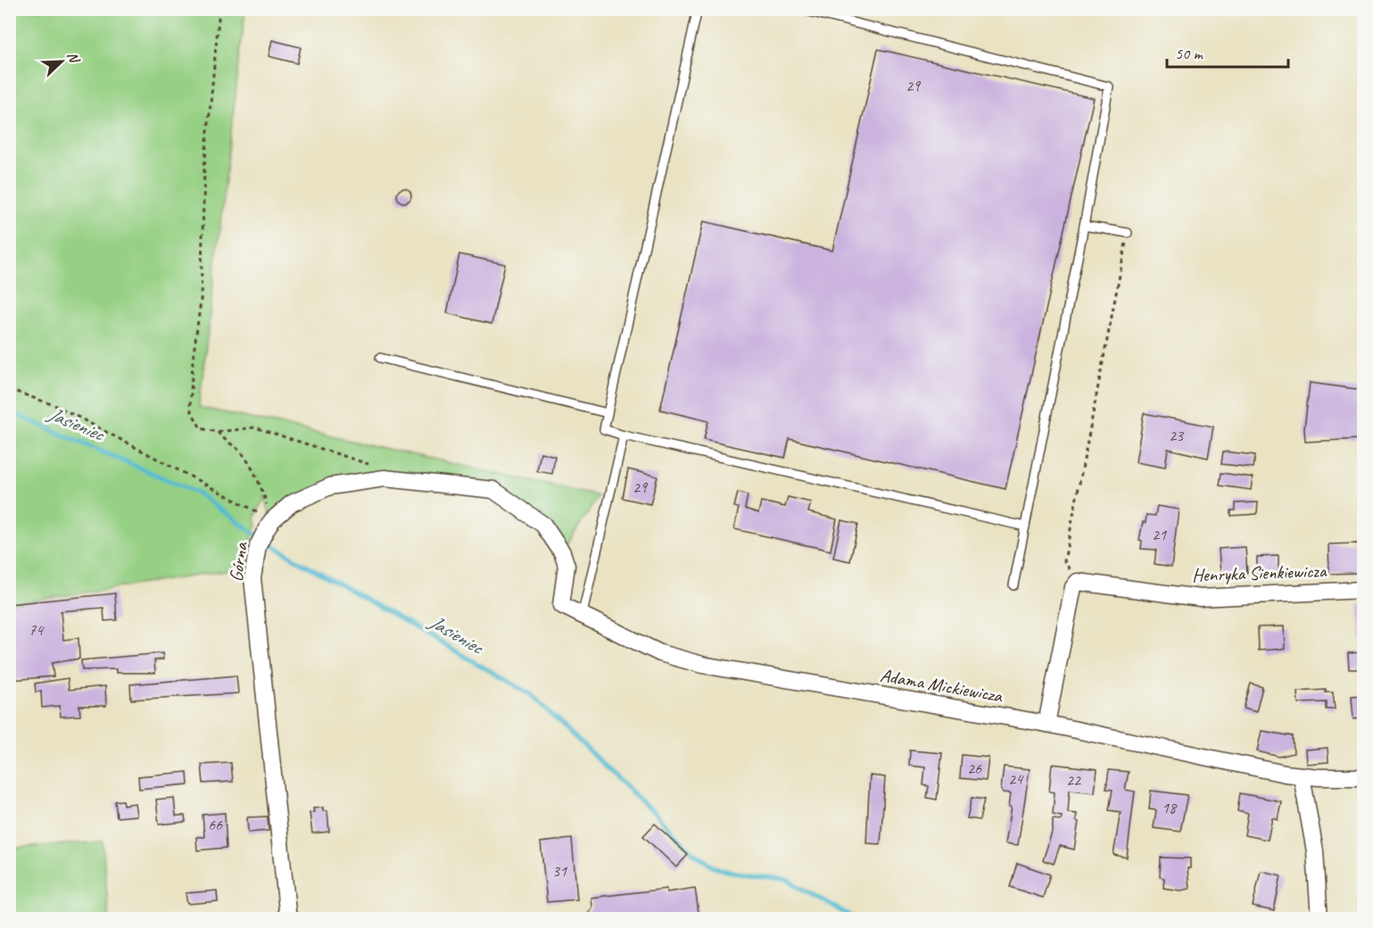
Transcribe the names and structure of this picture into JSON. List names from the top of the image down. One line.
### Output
{"streets":{"street":["Górna","Henryka Sienkiewicza","Adama Mickiewicza"]},"crossings":[["Górna","Adama Mickiewicza"]],"water":["Jasieniec"],"house_numbers":["29","23","29","21","74","26","24","22","18","66","31"],"scale_bar":"50 m","north":"top right"}
